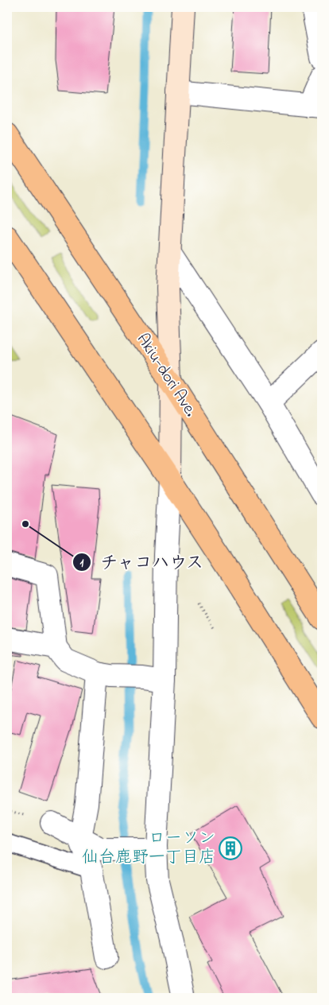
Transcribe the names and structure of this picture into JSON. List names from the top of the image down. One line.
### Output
{"streets":{"highway":["Akiu-dori Ave."]},"places":{"other":["チャコハウス"],"building":["ローソン 仙台鹿野一丁目店"]}}
